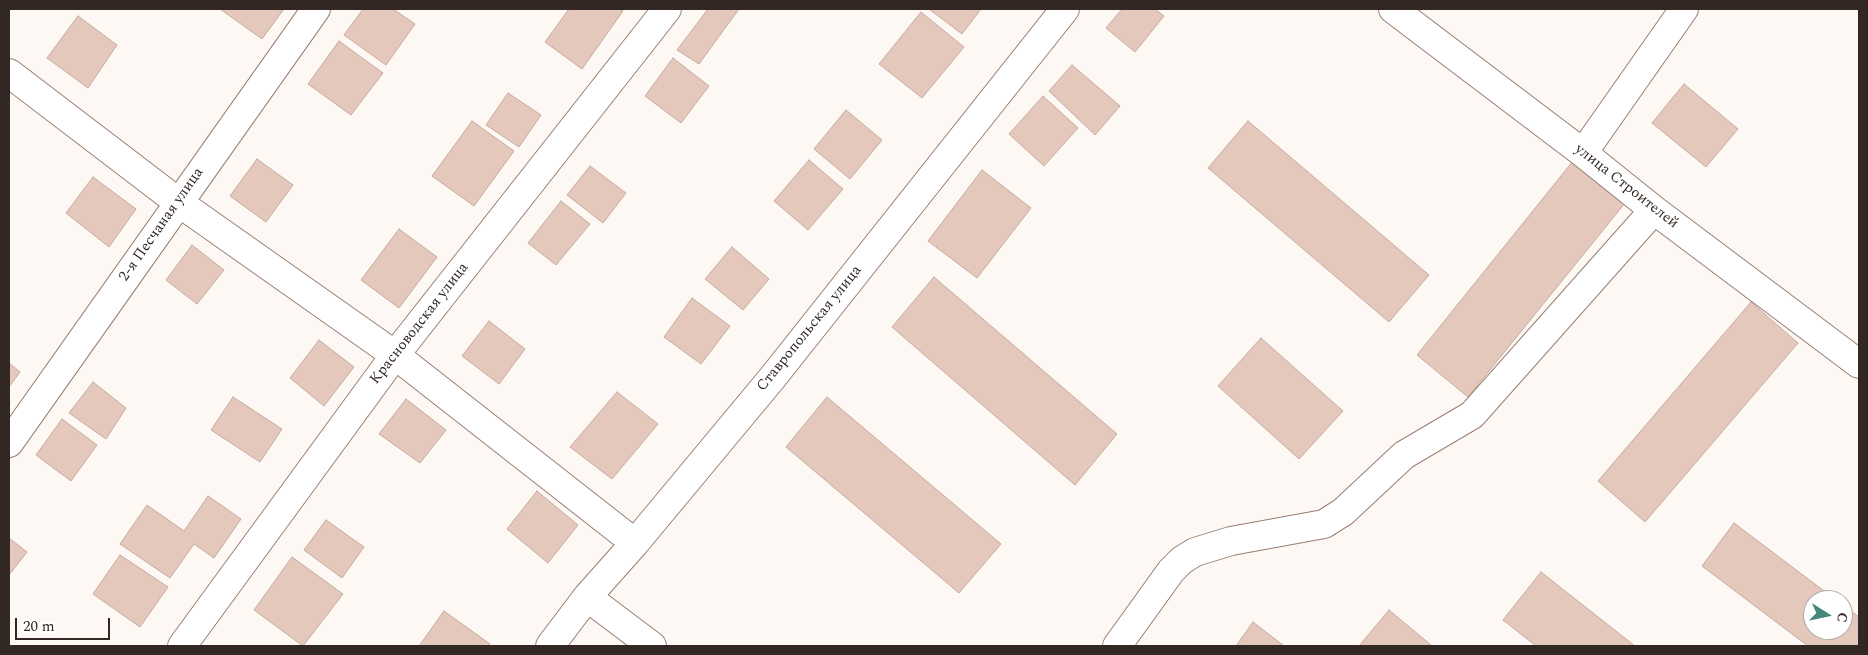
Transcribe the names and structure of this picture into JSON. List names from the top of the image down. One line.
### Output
{"streets":{"street":["улица Строителей","2-я Песчаная улица","Красноводская улица","Ставропольская улица"]},"scale_bar":"20 m","north":"right"}
